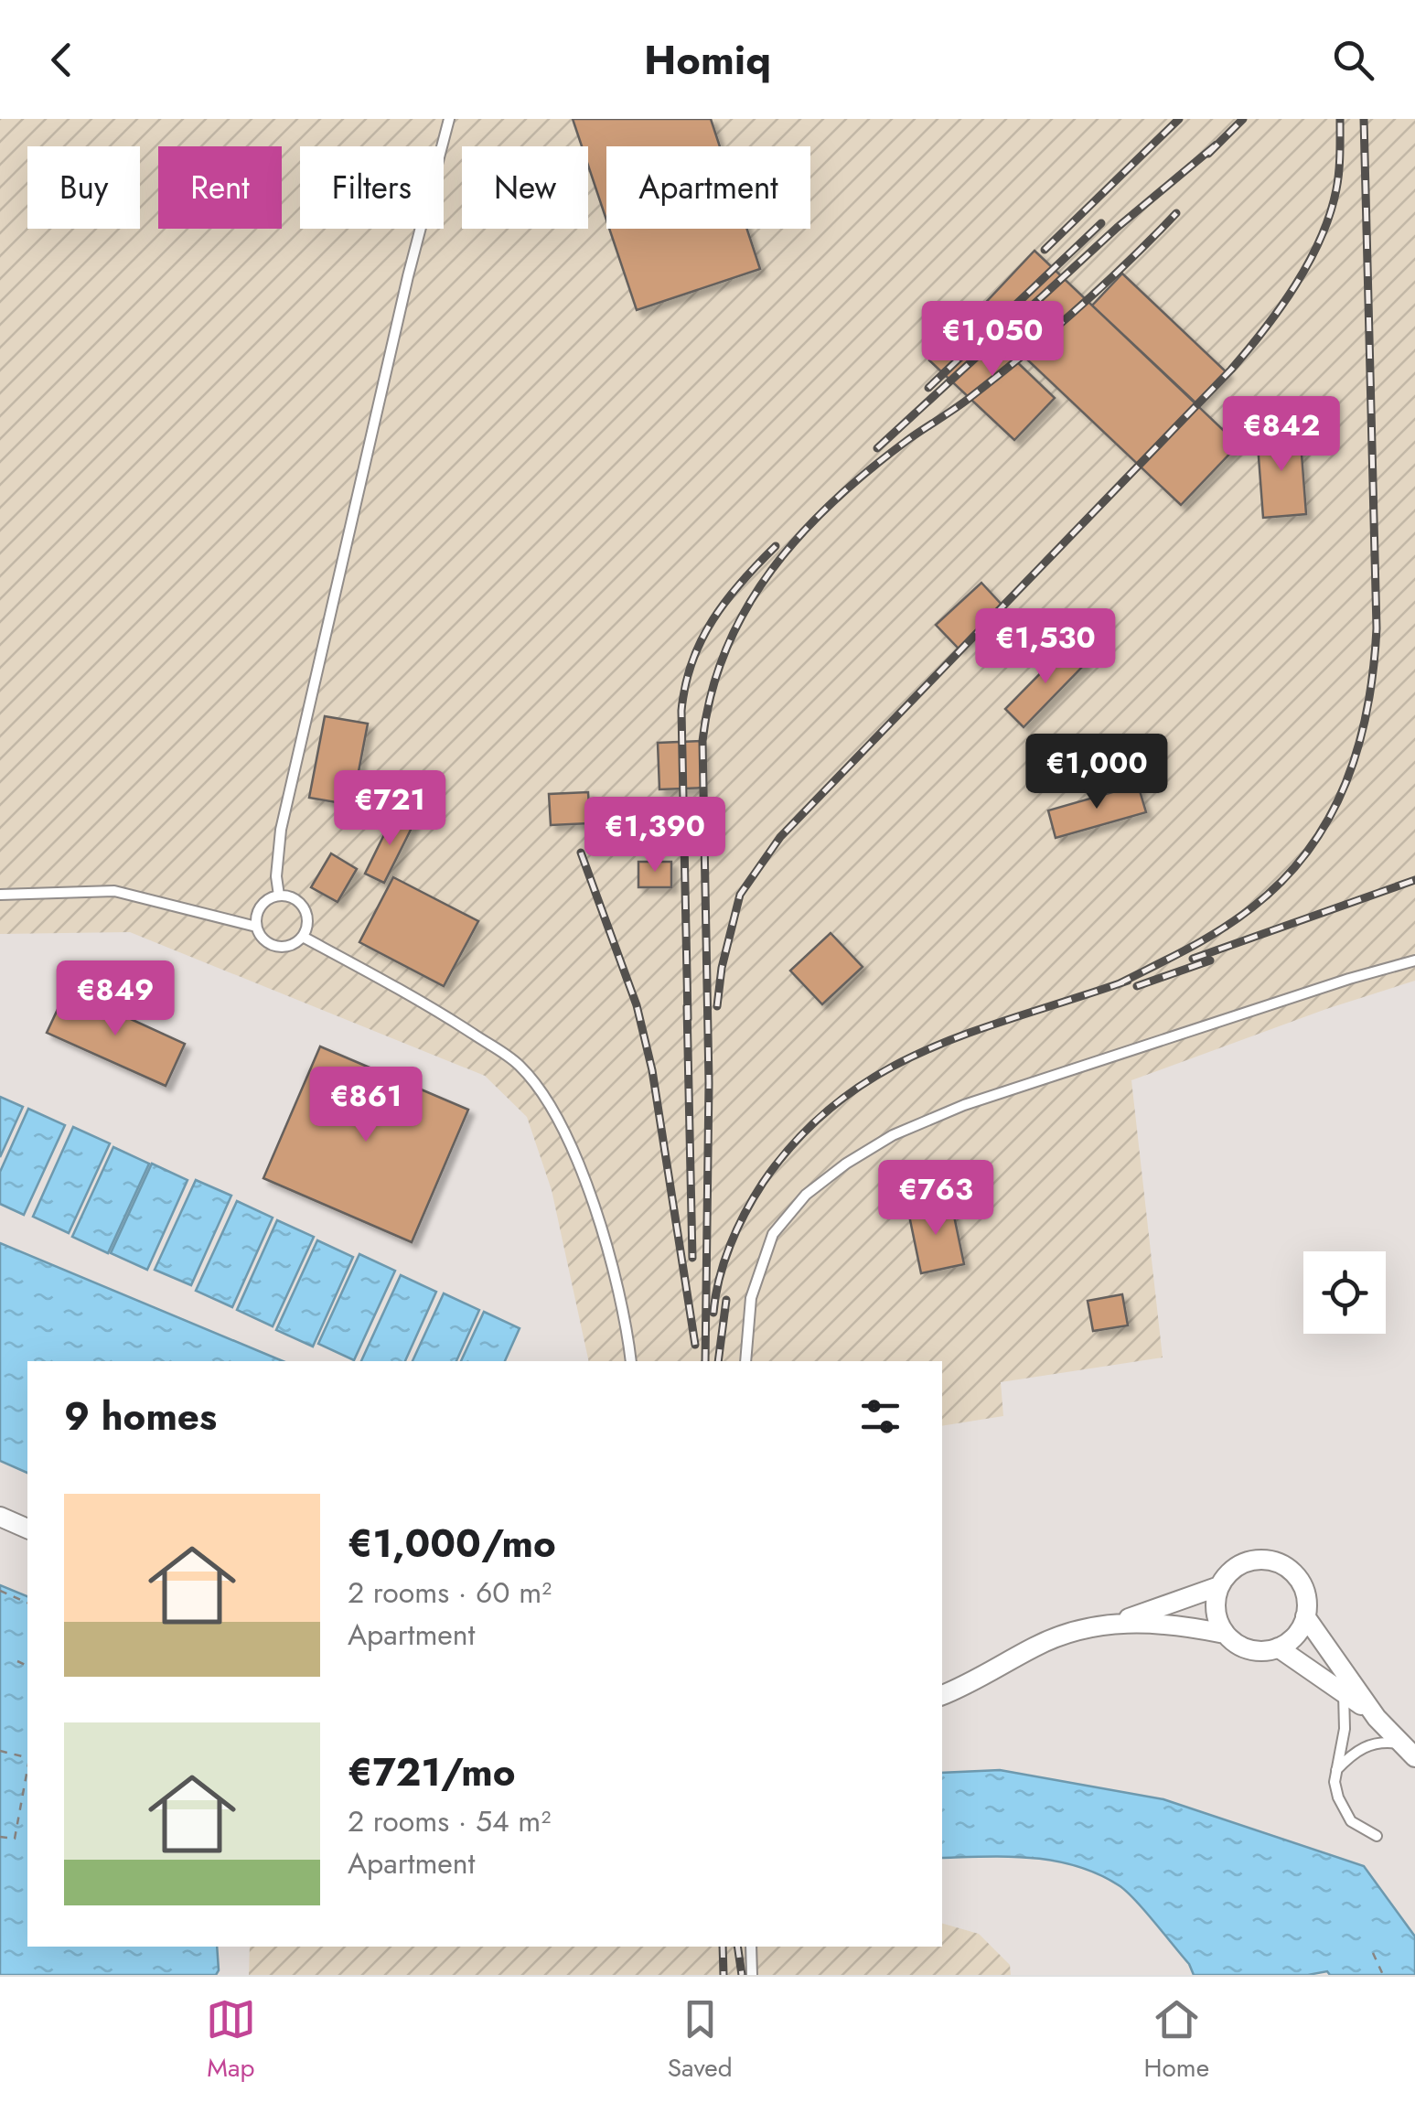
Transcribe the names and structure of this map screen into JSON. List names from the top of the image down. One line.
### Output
{"page":{"header":"Homiq","chip":["Buy","Rent","Filters","New","Apartment"],"price":["€1,050","€842","€1,530","€1,000","€721","€1,390","€849","€861","€763"],"heading":"9 homes","list":[{"name":"€1,000/mo","note":"2 rooms · 60 m² · Apartment"},{"name":"€721/mo","note":"2 rooms · 54 m² · Apartment"}],"tabs":["Map","Saved","Home"]}}
